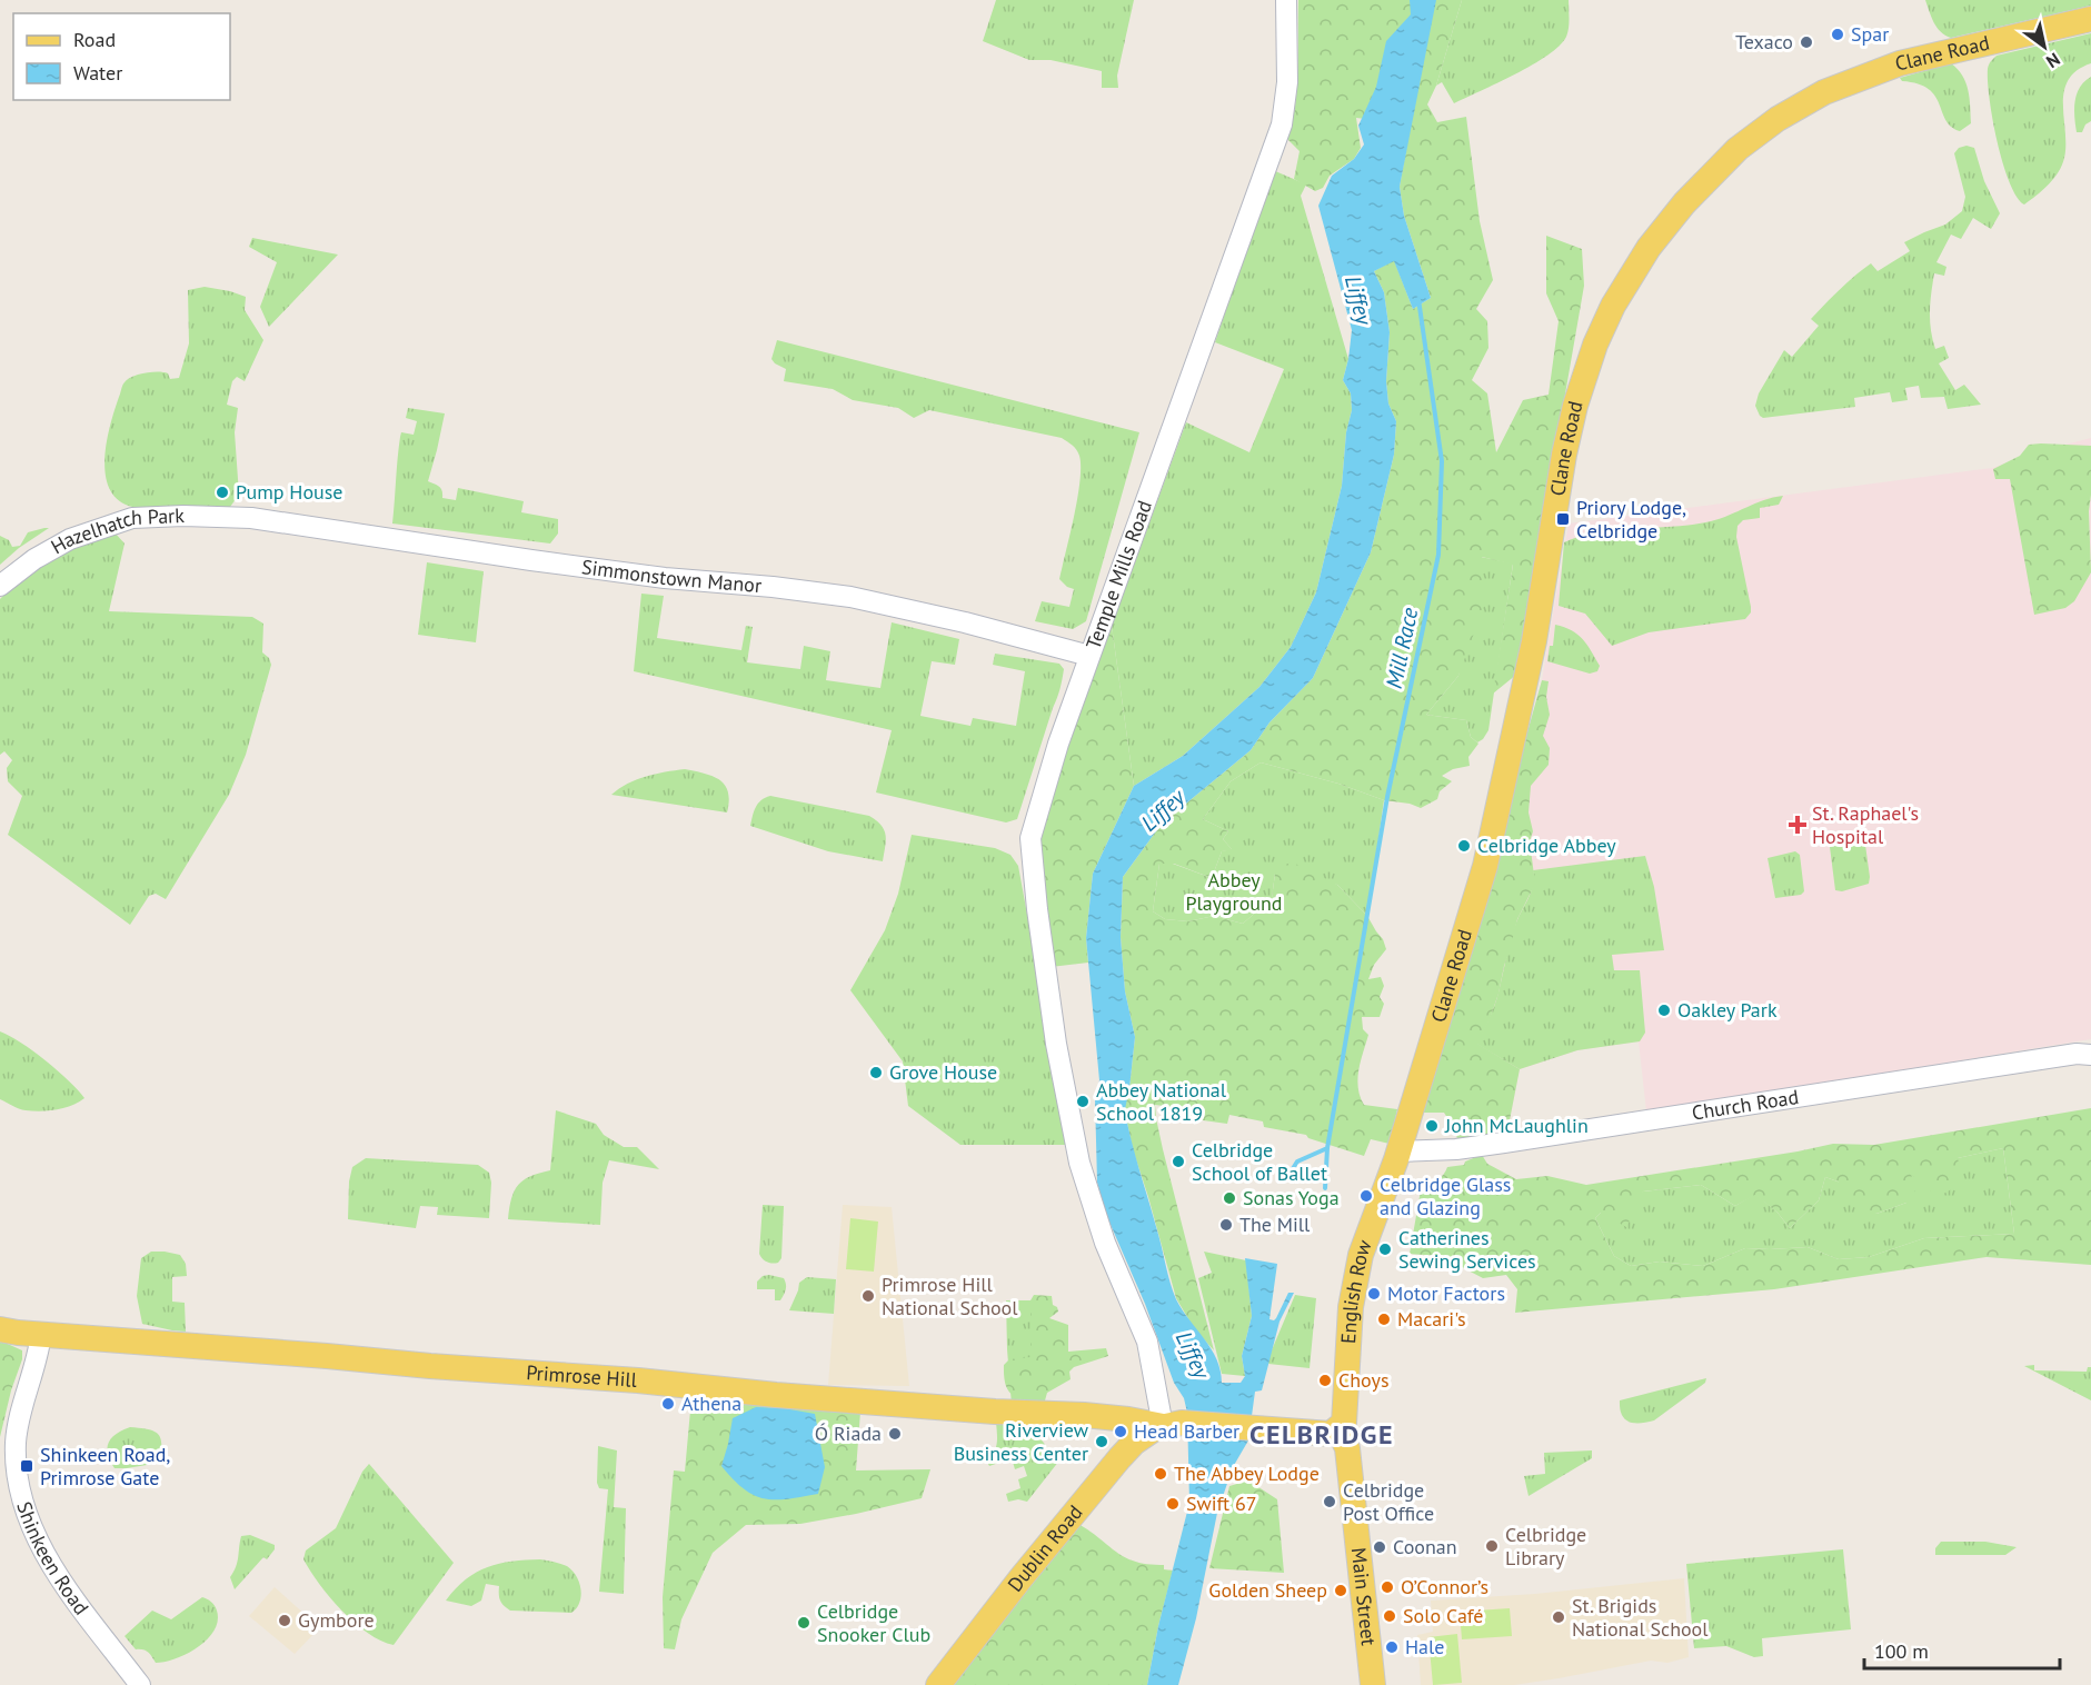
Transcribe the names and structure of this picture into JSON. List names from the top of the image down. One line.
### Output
{"streets":{"main road":["Clane Road","English Row","Primrose Hill","Dublin Road","Main Street"],"street":["Hazelhatch Park","Simmonstown Manor","Temple Mills Road","Church Road","Shinkeen Road"]},"crossings":[["Clane Road","Church Road"],["Clane Road","English Row"],["Hazelhatch Park","Simmonstown Manor"],["Simmonstown Manor","Temple Mills Road"],["Temple Mills Road","Primrose Hill"],["Temple Mills Road","Dublin Road"],["Church Road","English Row"],["English Row","Primrose Hill"],["English Row","Main Street"],["Primrose Hill","Dublin Road"],["Primrose Hill","Shinkeen Road"],["Primrose Hill","Main Street"]],"districts":["CELBRIDGE"],"water":["Liffey","Mill Race"],"parks":["Abbey Playground"],"places":{"other":["Spar","Texaco","Pump House","Celbridge Abbey","Oakley Park","Grove House","Abbey National School 1819","John McLaughlin","Celbridge School of Ballet","Celbridge Glass and Glazing","Sonas Yoga","The Mill","Catherines Sewing Services","Motor Factors","Primrose Hill National School","Macari's","Choys","Athena","Head Barber","Ó Riada","Riverview Business Center","The Abbey Lodge","Celbridge Post Office","Swift 67","Celbridge Library","Coonan","O’Connor’s","Golden Sheep","Solo Café","St. Brigids National School","Gymbore","Celbridge Snooker Club","Hale"],"transit":["Priory Lodge, Celbridge","Shinkeen Road, Primrose Gate"],"health":["St. Raphael's Hospital"]},"legend":["Road","Water"],"scale_bar":"100 m","north":"bottom right"}
